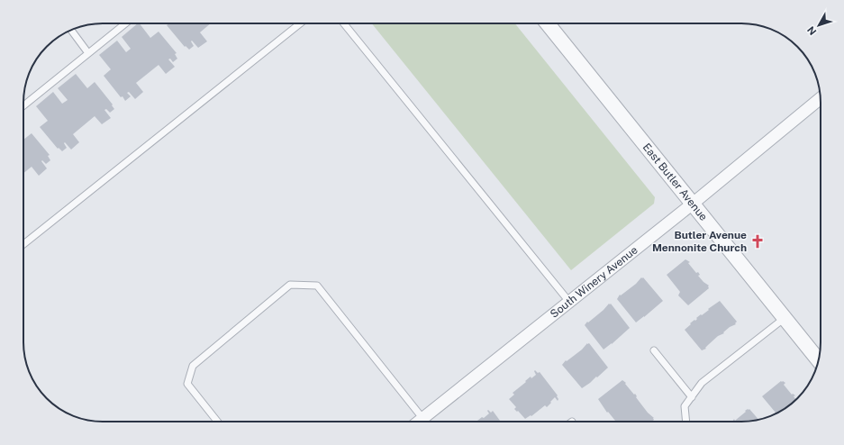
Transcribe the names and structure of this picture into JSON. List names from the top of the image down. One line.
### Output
{"streets":{"street":["East Butler Avenue","South Winery Avenue"]},"crossings":[["East Butler Avenue","South Winery Avenue"]],"places":{"church":["Butler Avenue Mennonite Church"]},"north":"bottom left"}
